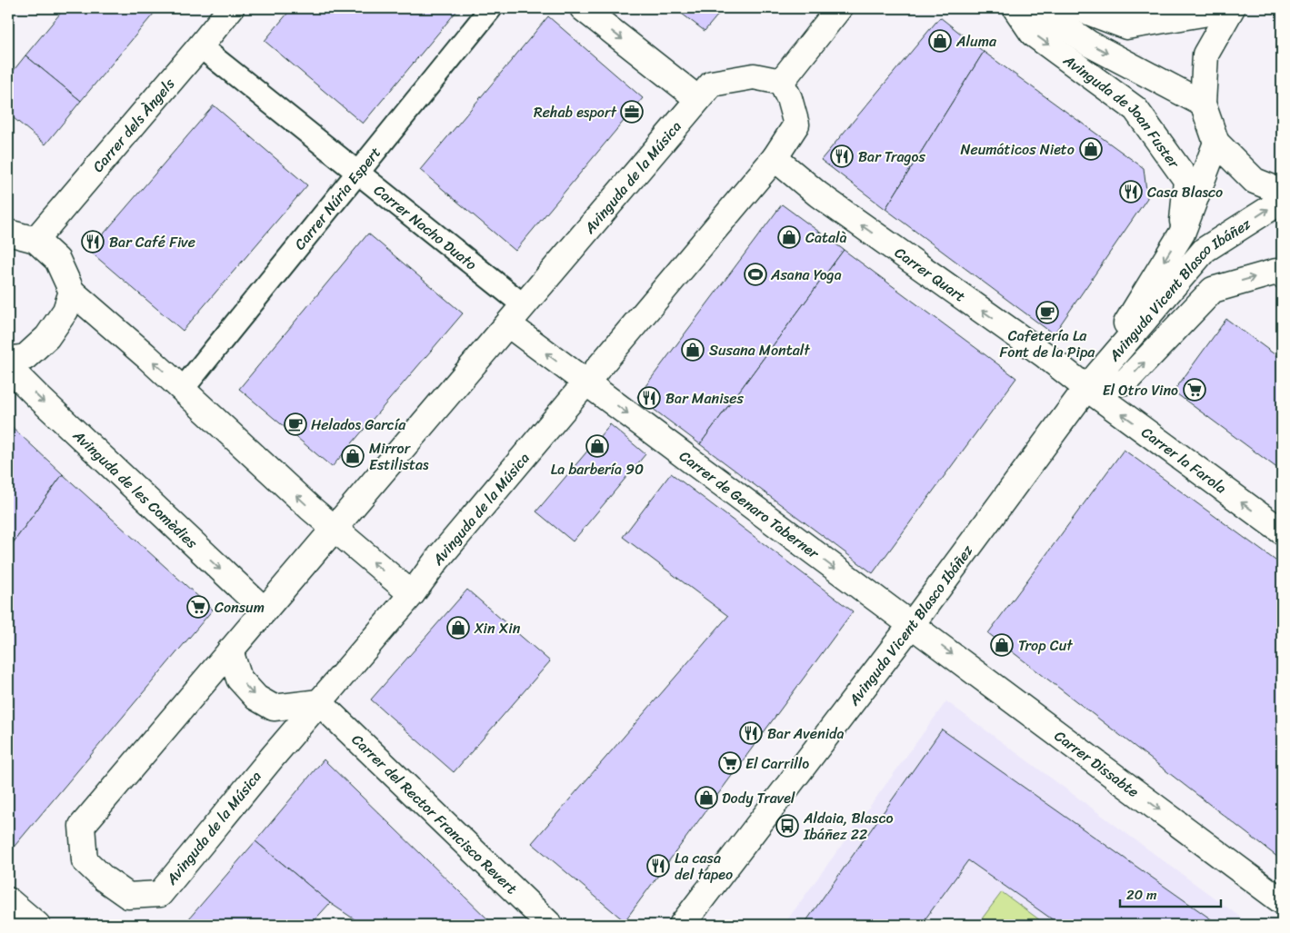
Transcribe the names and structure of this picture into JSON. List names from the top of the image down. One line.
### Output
{"streets":{"street":["Avinguda de Joan Fuster","Carrer dels Àngels","Avinguda de la Música","Carrer Núria Espert","Carrer Nacho Duato","Carrer Quart","Avinguda Vicent Blasco Ibáñez","Carrer la Farola","Avinguda de les Comèdies","Carrer de Genaro Taberner","Carrer Dissabte","Carrer del Rector Francisco Revert"]},"crossings":[["Avinguda de Joan Fuster","Avinguda Vicent Blasco Ibáñez"],["Carrer dels Àngels","Carrer Nacho Duato"],["Avinguda de la Música","Carrer Nacho Duato"],["Avinguda de la Música","Carrer Quart"],["Avinguda de la Música","Avinguda de les Comèdies"],["Avinguda de la Música","Carrer de Genaro Taberner"],["Avinguda de la Música","Carrer del Rector Francisco Revert"],["Carrer Núria Espert","Carrer Nacho Duato"],["Carrer Quart","Avinguda Vicent Blasco Ibáñez"],["Carrer Quart","Carrer la Farola"],["Avinguda Vicent Blasco Ibáñez","Carrer la Farola"],["Avinguda Vicent Blasco Ibáñez","Carrer de Genaro Taberner"],["Avinguda Vicent Blasco Ibáñez","Carrer Dissabte"],["Carrer de Genaro Taberner","Carrer Dissabte"]],"one_way":["Avinguda de Joan Fuster","Carrer Quart","Carrer la Farola","Carrer de Genaro Taberner","Carrer Dissabte"],"places":{"shop":["Aluma","Neumáticos Nieto","Català","Susana Montalt","La barbería 90","Mirror Estilistas","Xin Xin","Trop Cut","Dody Travel"],"office":["Rehab esport"],"restaurant":["Bar Tragos","Casa Blasco","Bar Café Five","Bar Manises","Bar Avenida","La casa del tapeo"],"sports":["Asana Yoga"],"cafe":["Cafetería La Font de la Pipa","Helados García"],"supermarket":["El Otro Vino","Consum","El Carrillo"],"bus stop":["Aldaia, Blasco Ibáñez 22"]},"scale_bar":"20 m"}
